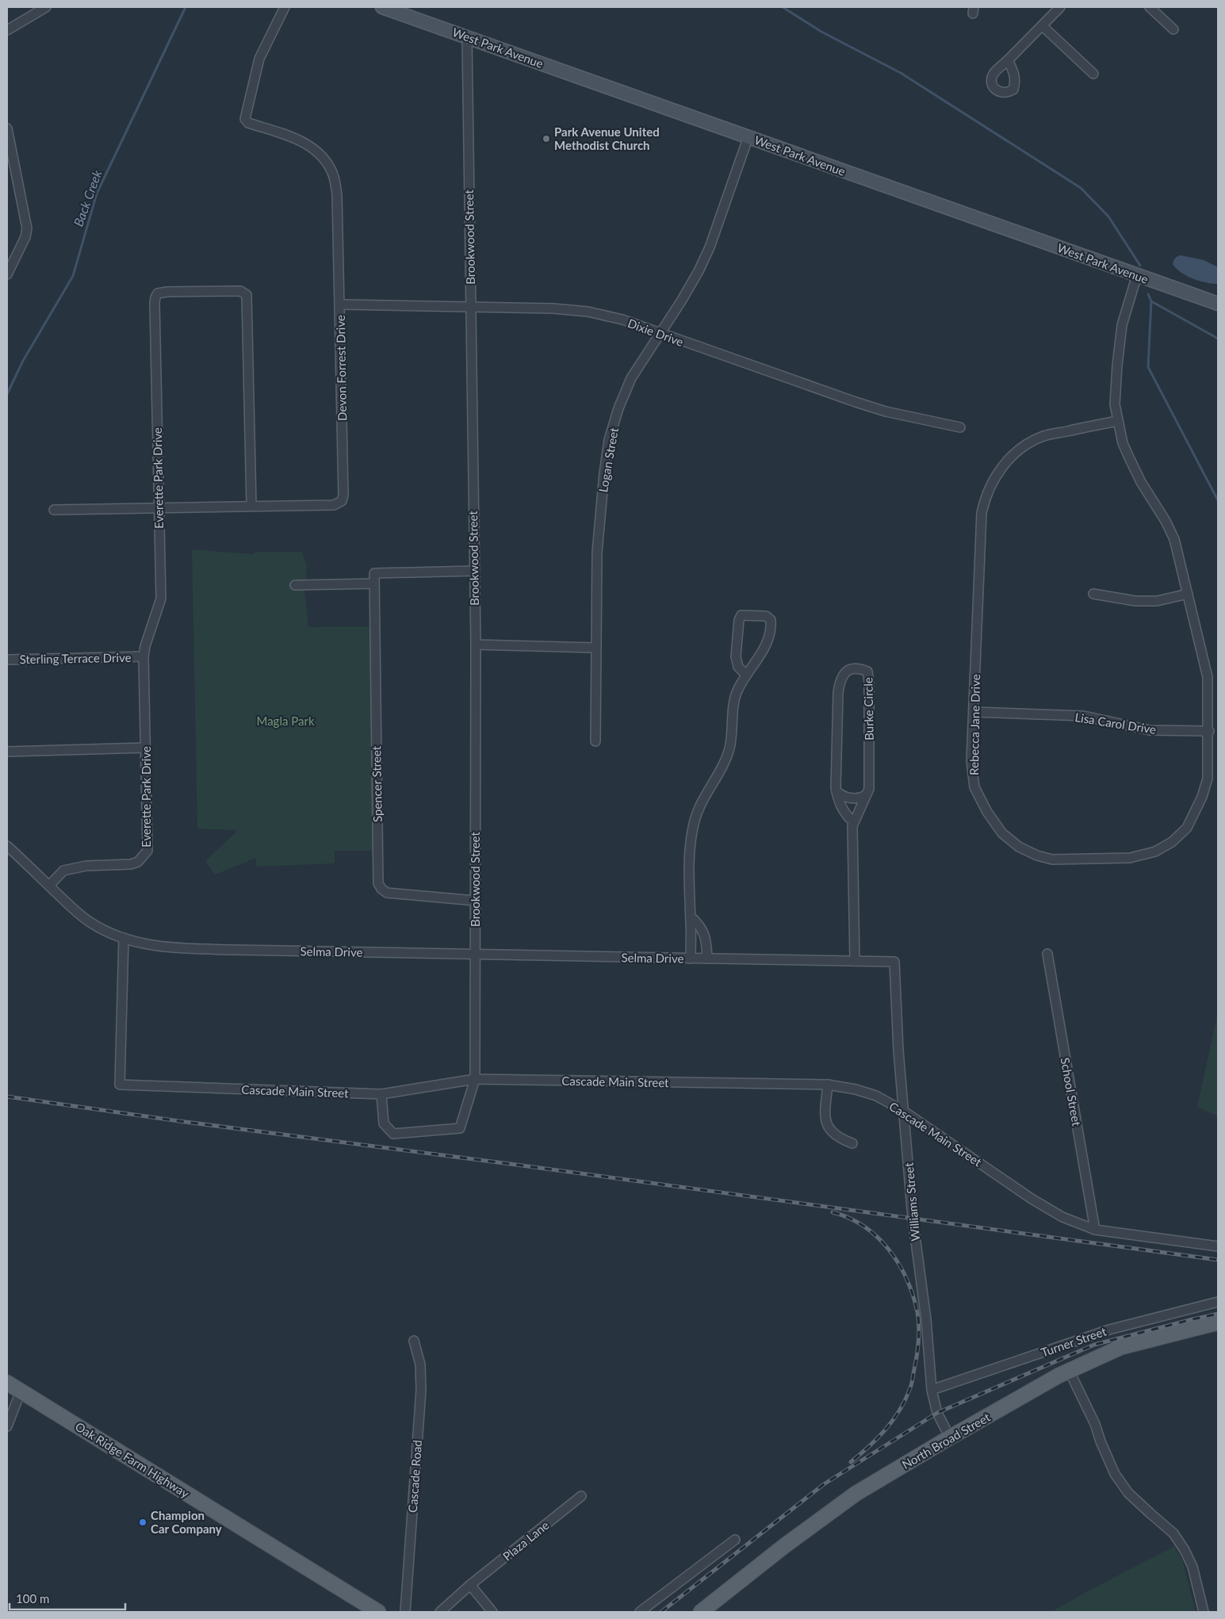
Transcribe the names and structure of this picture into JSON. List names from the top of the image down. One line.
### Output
{"streets":{"main road":["West Park Avenue","North Broad Street","Oak Ridge Farm Highway"],"street":["Brookwood Street","Dixie Drive","Devon Forrest Drive","Logan Street","Everette Park Drive","Sterling Terrace Drive","Burke Circle","Lisa Carol Drive","Rebecca Jane Drive","Spencer Street","Selma Drive","Cascade Main Street","School Street","Williams Street","Turner Street","Cascade Road","Plaza Lane"]},"crossings":[["West Park Avenue","Brookwood Street"],["West Park Avenue","Logan Street"],["West Park Avenue","Rebecca Jane Drive"],["Brookwood Street","Dixie Drive"],["Brookwood Street","Spencer Street"],["Brookwood Street","Selma Drive"],["Brookwood Street","Cascade Main Street"],["Dixie Drive","Devon Forrest Drive"],["Dixie Drive","Logan Street"],["Devon Forrest Drive","Everette Park Drive"],["Everette Park Drive","Sterling Terrace Drive"],["Everette Park Drive","Selma Drive"],["Burke Circle","Selma Drive"],["Lisa Carol Drive","Rebecca Jane Drive"],["Selma Drive","Cascade Main Street"],["Selma Drive","Williams Street"],["Cascade Main Street","School Street"],["Cascade Main Street","Williams Street"],["Williams Street","Turner Street"],["Williams Street","North Broad Street"]],"water":["Back Creek"],"parks":["Magla Park"],"places":["Park Avenue United Methodist Church","Champion Car Company"],"scale_bar":"100 m"}
